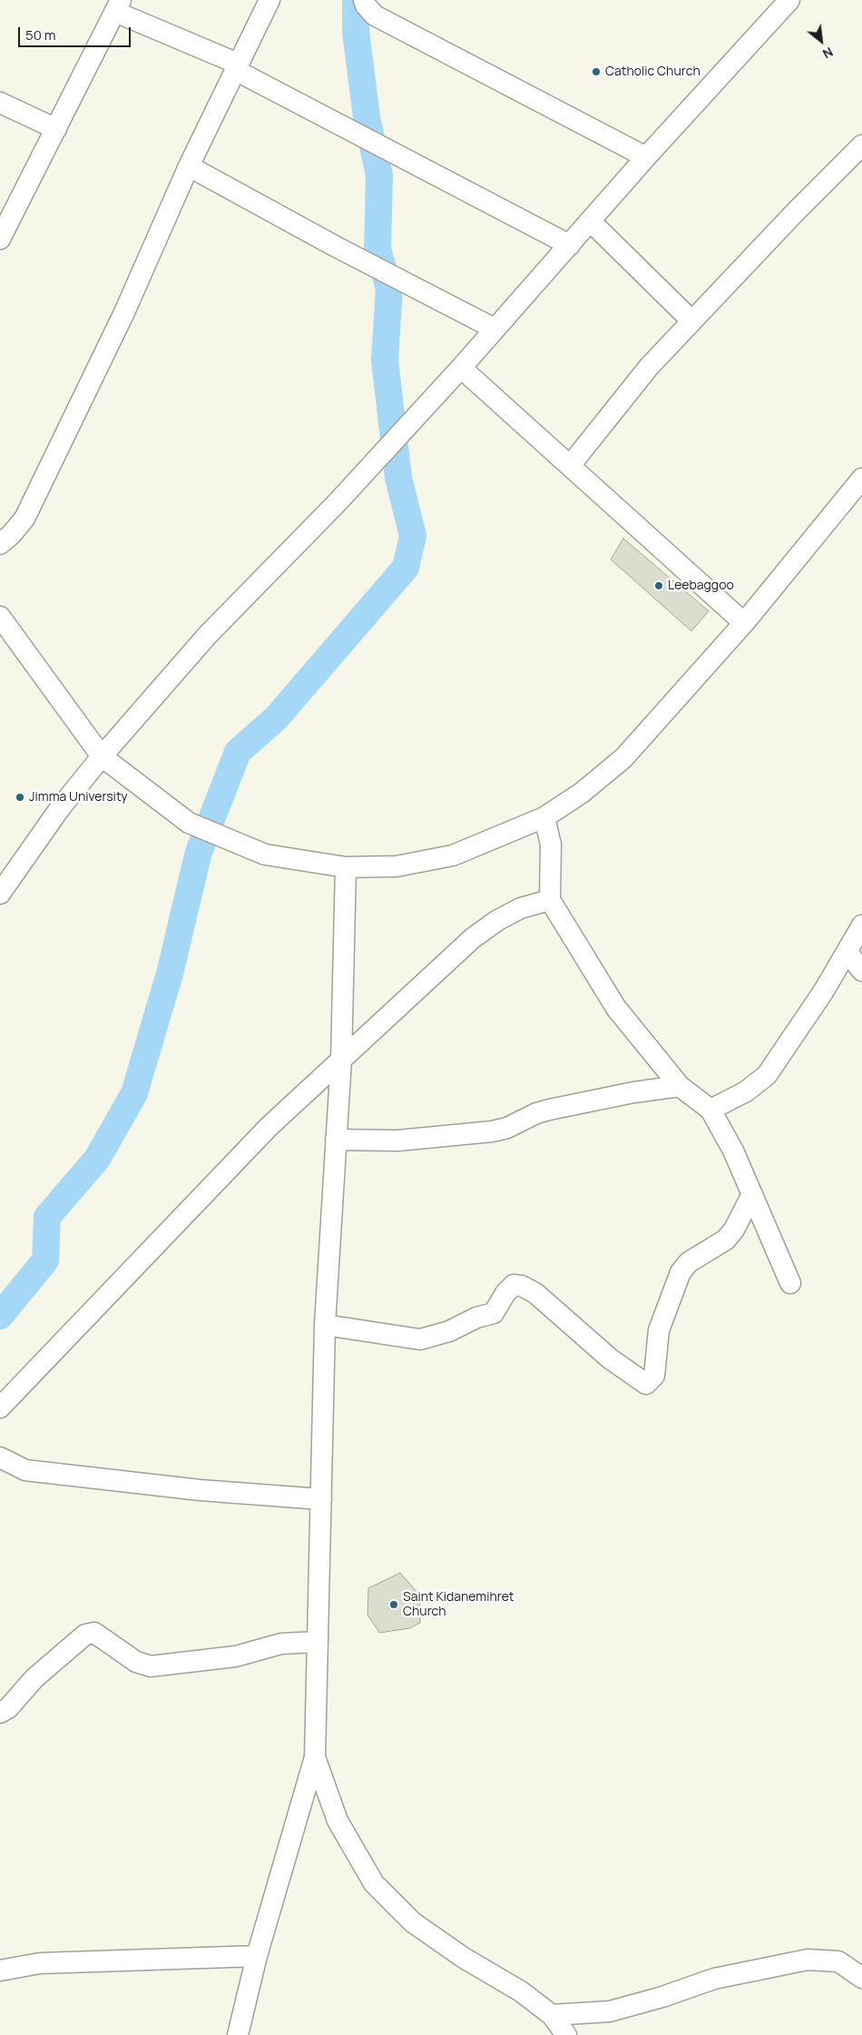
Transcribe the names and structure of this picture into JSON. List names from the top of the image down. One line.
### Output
{"places":["Catholic Church","Leebaggoo","Jimma University","Saint Kidanemihret Church"],"scale_bar":"50 m","north":"bottom right"}
